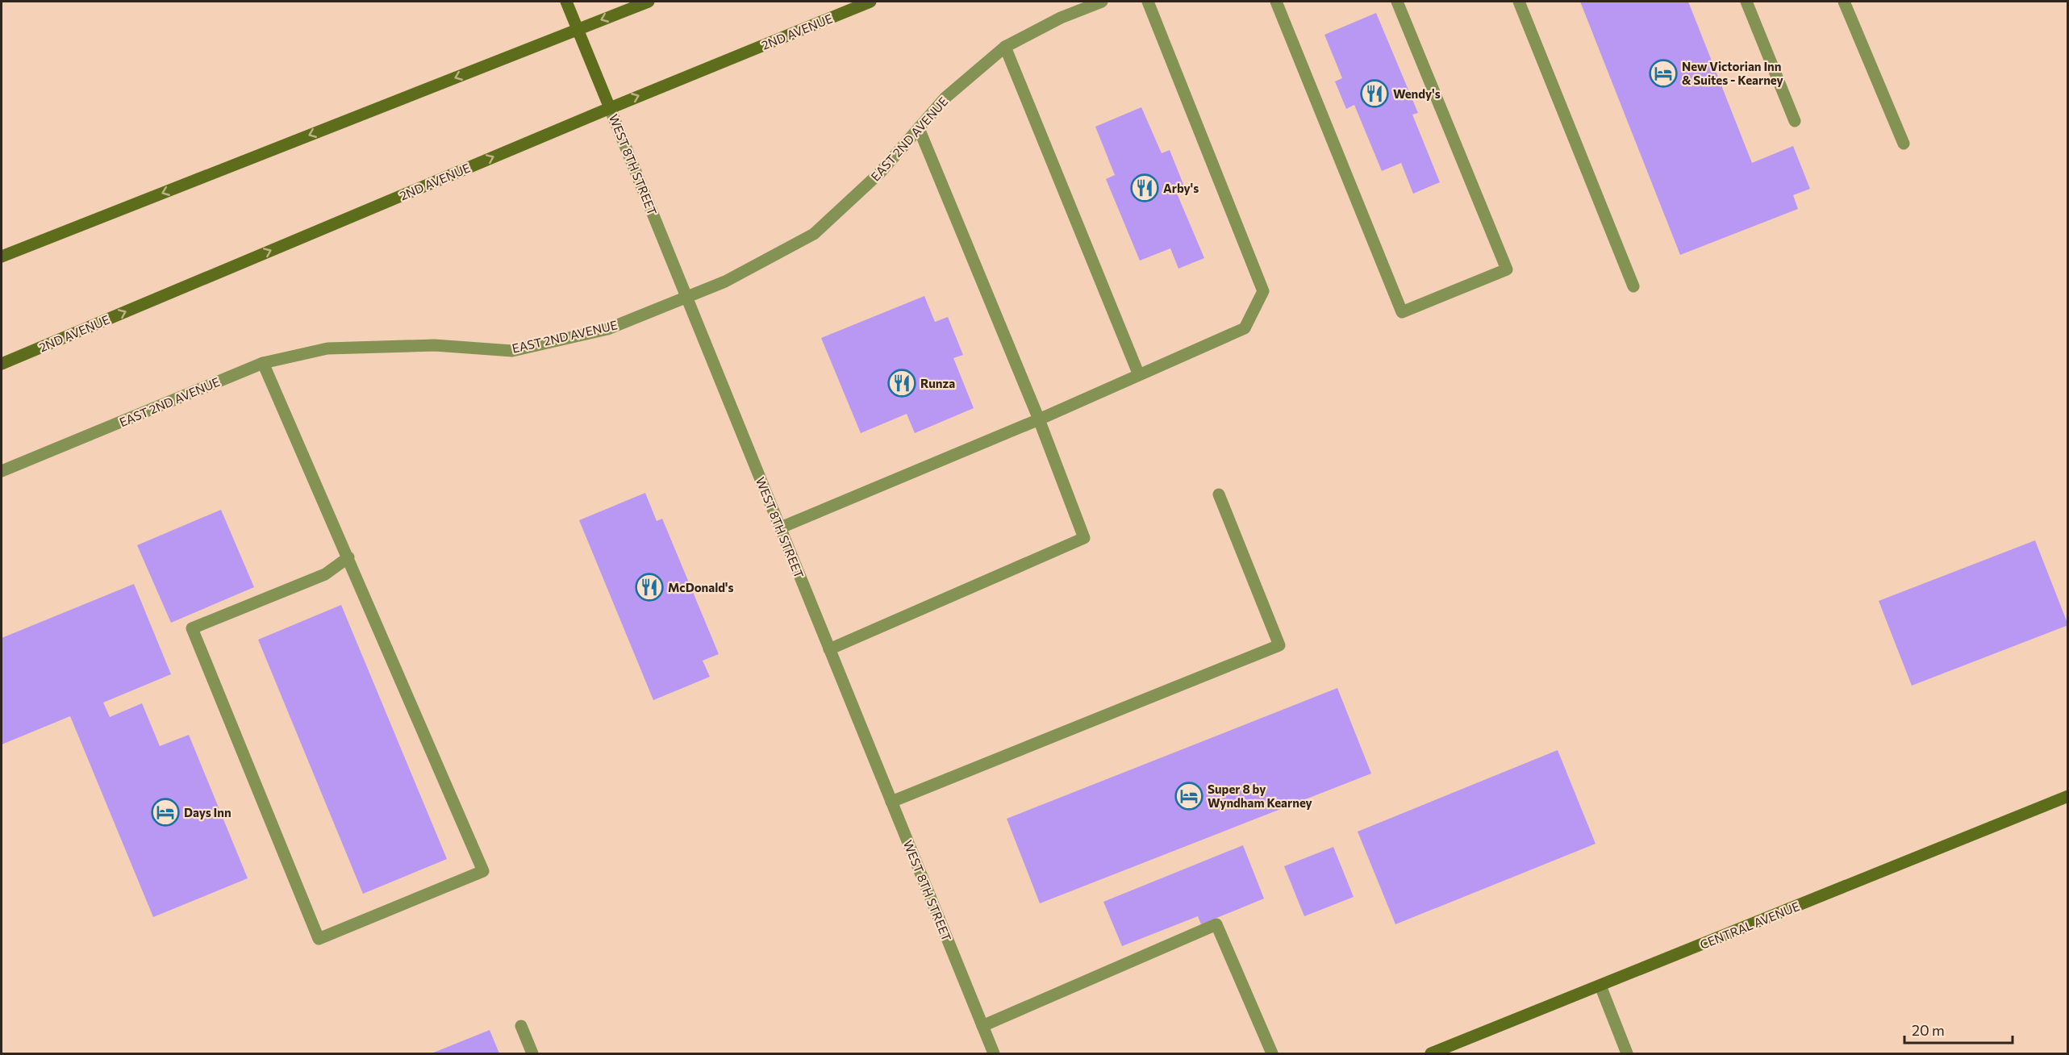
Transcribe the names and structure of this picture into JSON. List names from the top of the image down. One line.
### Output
{"streets":{"main road":["2ND AVENUE","WEST 8TH STREET","CENTRAL AVENUE"],"street":["EAST 2ND AVENUE"]},"crossings":[["2ND AVENUE","WEST 8TH STREET"],["EAST 2ND AVENUE","WEST 8TH STREET"]],"places":{"hotel":["New Victorian Inn & Suites - Kearney","Super 8 by Wyndham Kearney","Days Inn"],"restaurant":["Wendy's","Arby's","Runza","McDonald's"]},"scale_bar":"20 m"}
